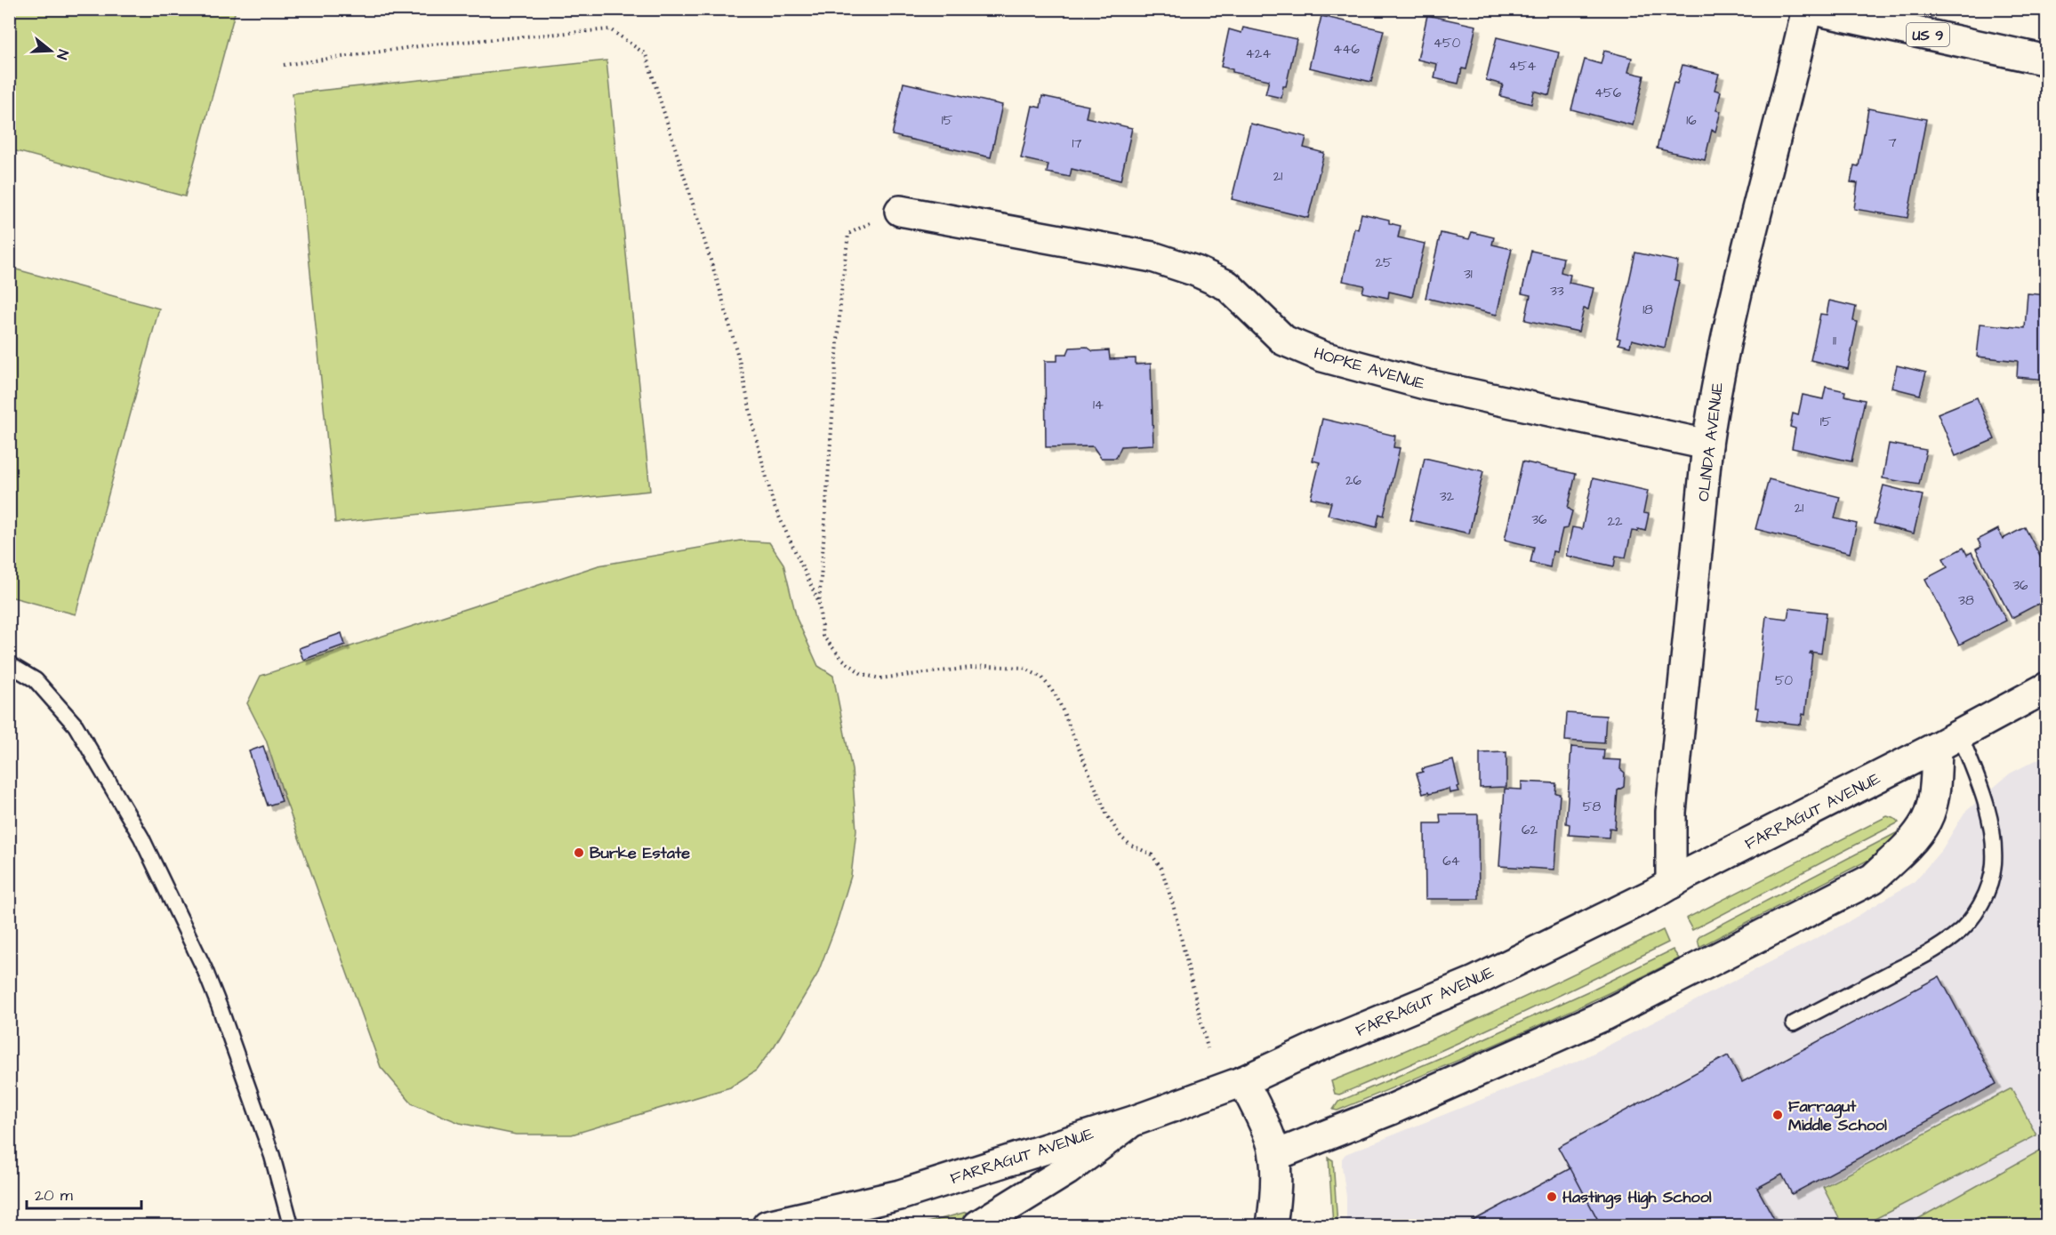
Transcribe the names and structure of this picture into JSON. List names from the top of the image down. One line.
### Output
{"streets":{"street":["US 9","HOPKE AVENUE","OLINDA AVENUE","FARRAGUT AVENUE"]},"crossings":[["US 9","OLINDA AVENUE"],["HOPKE AVENUE","OLINDA AVENUE"],["OLINDA AVENUE","FARRAGUT AVENUE"]],"places":["Burke Estate","Farragut Middle School","Hastings High School"],"house_numbers":["450","446","424","454","456","15","16","7","17","21","25","31","33","18","11","14","15","26","32","21","36","22","36","38","50","58","62","64"],"scale_bar":"20 m","north":"right"}
